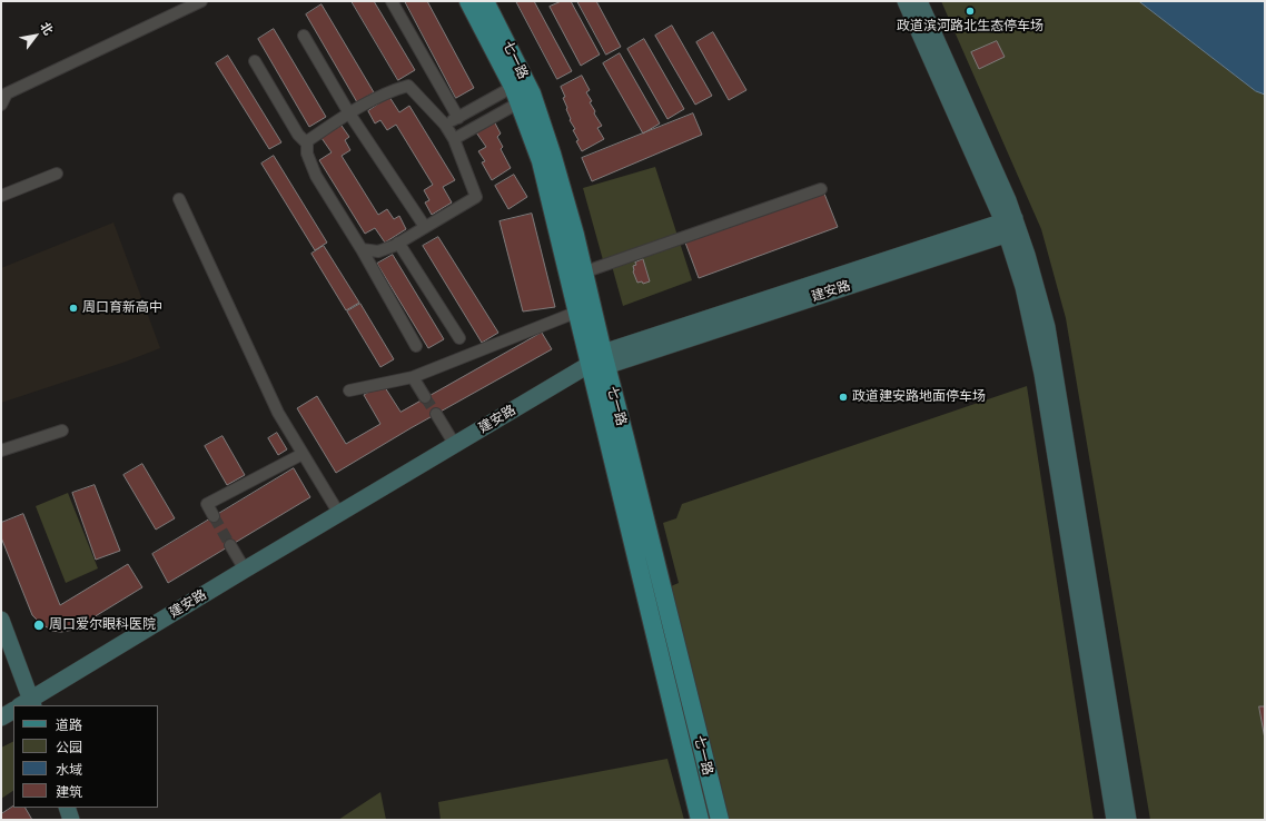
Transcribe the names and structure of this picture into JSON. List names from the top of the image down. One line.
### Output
{"streets":{"main road":["七一路","建安路"]},"crossings":[["七一路","建安路"]],"places":["政道滨河路北生态停车场","周口育新高中","政道建安路地面停车场","周口爱尔眼科医院"],"legend":["道路","公园","水域","建筑"],"north":"top right"}
